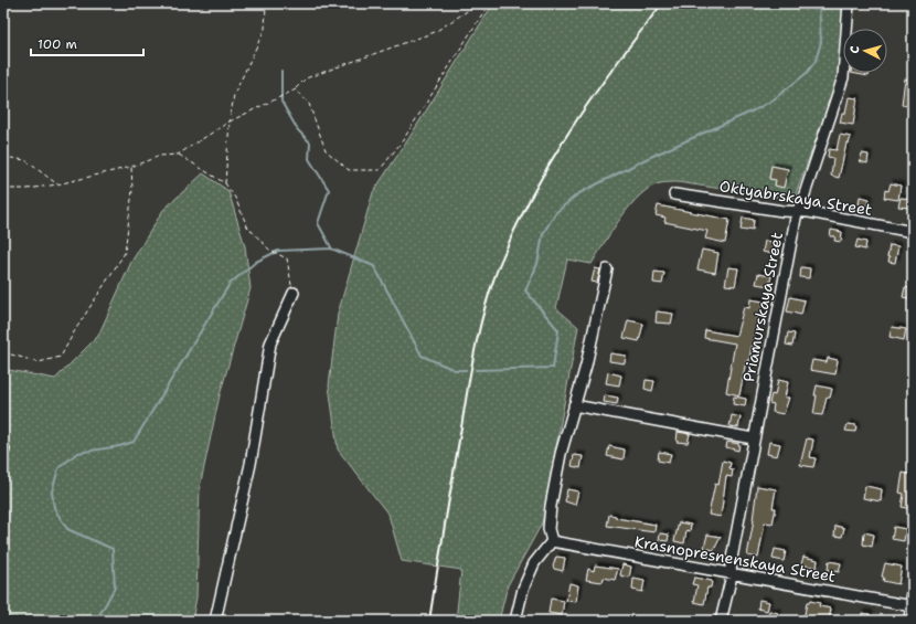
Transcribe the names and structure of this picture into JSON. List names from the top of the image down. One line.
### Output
{"streets":{"street":["Oktyabrskaya Street","Priamurskaya Street","Krasnopresnenskaya Street"]},"crossings":[["Oktyabrskaya Street","Priamurskaya Street"],["Priamurskaya Street","Krasnopresnenskaya Street"]],"scale_bar":"100 m","north":"left"}
